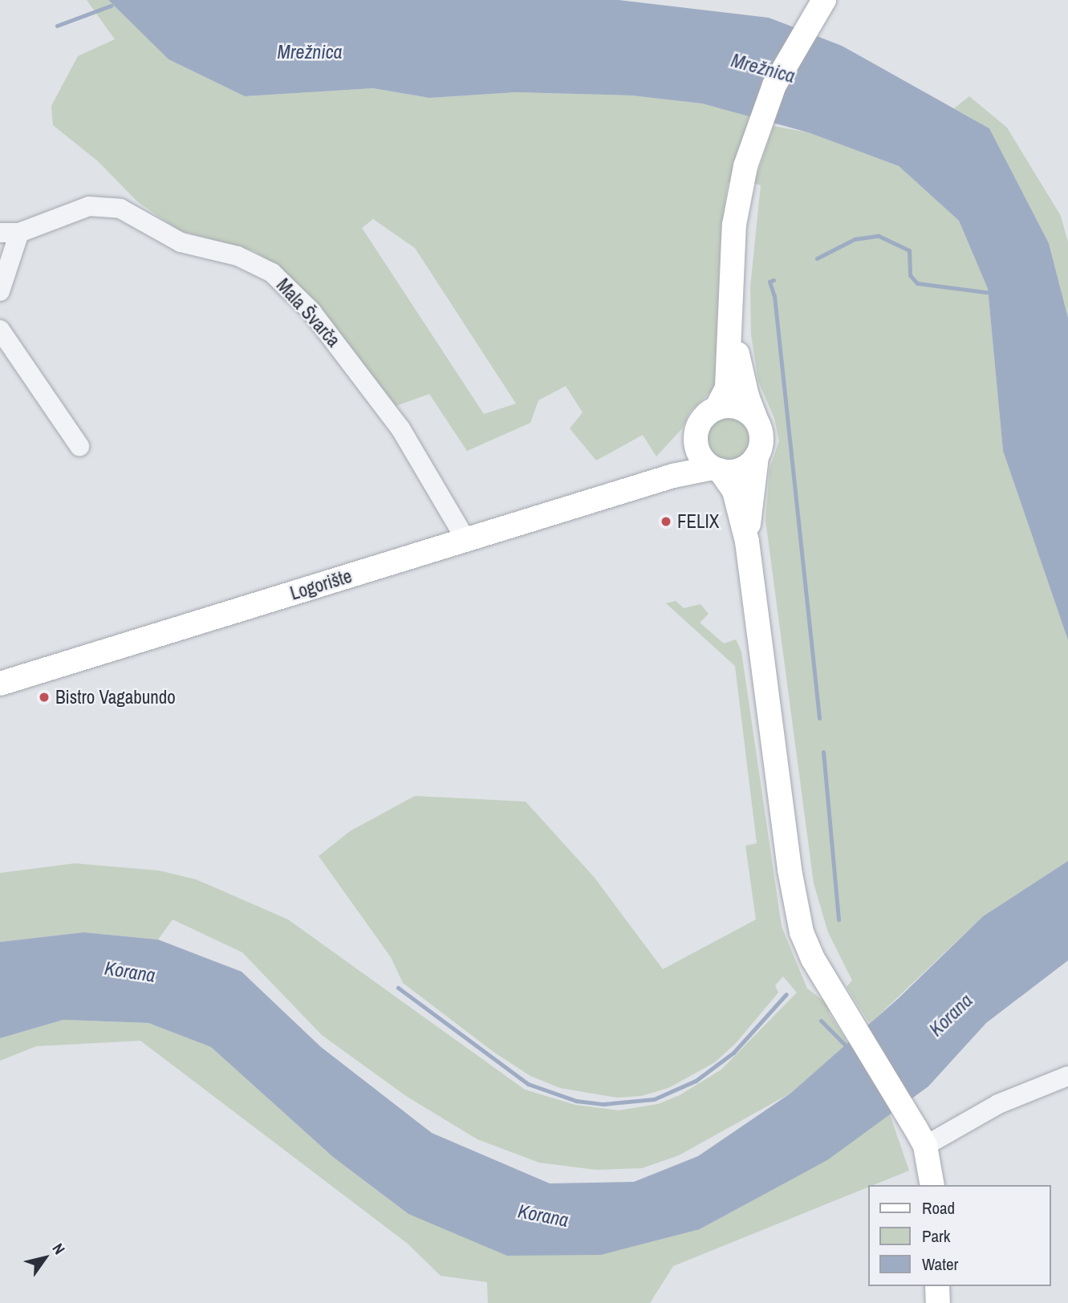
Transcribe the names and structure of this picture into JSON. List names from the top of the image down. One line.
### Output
{"streets":{"main road":["Logorište"],"street":["Mala Švarča"]},"crossings":[["Mala Švarča","Logorište"]],"water":["Mrežnica","Korana"],"places":["FELIX","Bistro Vagabundo"],"legend":["Road","Park","Water"],"north":"top right"}
